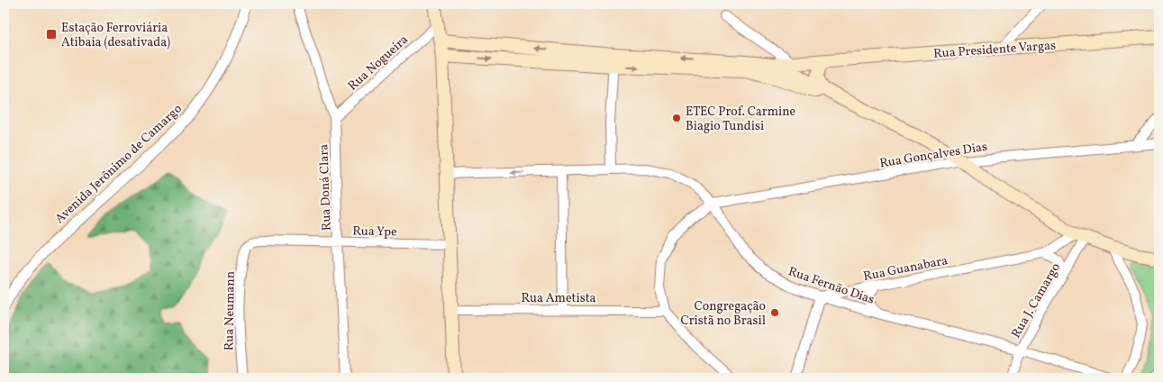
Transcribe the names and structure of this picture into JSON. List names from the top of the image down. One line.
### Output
{"streets":{"main road":["Rua Presidente Vargas"],"street":["Rua Nogueira","Rua Gonçalves Dias","Avenida Jerônimo de Camargo","Rua Doná Clara","Rua Ype","Rua Guanabara","Rua Fernão Dias","Rua Ametista","Rua J. Camargo","Rua Neumann"]},"crossings":[["Rua Nogueira","Rua Doná Clara"],["Rua Gonçalves Dias","Rua Fernão Dias"],["Rua Doná Clara","Rua Ype"],["Rua Ype","Rua Neumann"],["Rua Guanabara","Rua Fernão Dias"],["Rua Guanabara","Rua J. Camargo"],["Rua Fernão Dias","Rua J. Camargo"]],"places":{"transit":["Estação Ferroviária Atibaia (desativada)"],"other":["ETEC Prof. Carmine Biagio Tundisi","Congregação Cristã no Brasil"]}}
